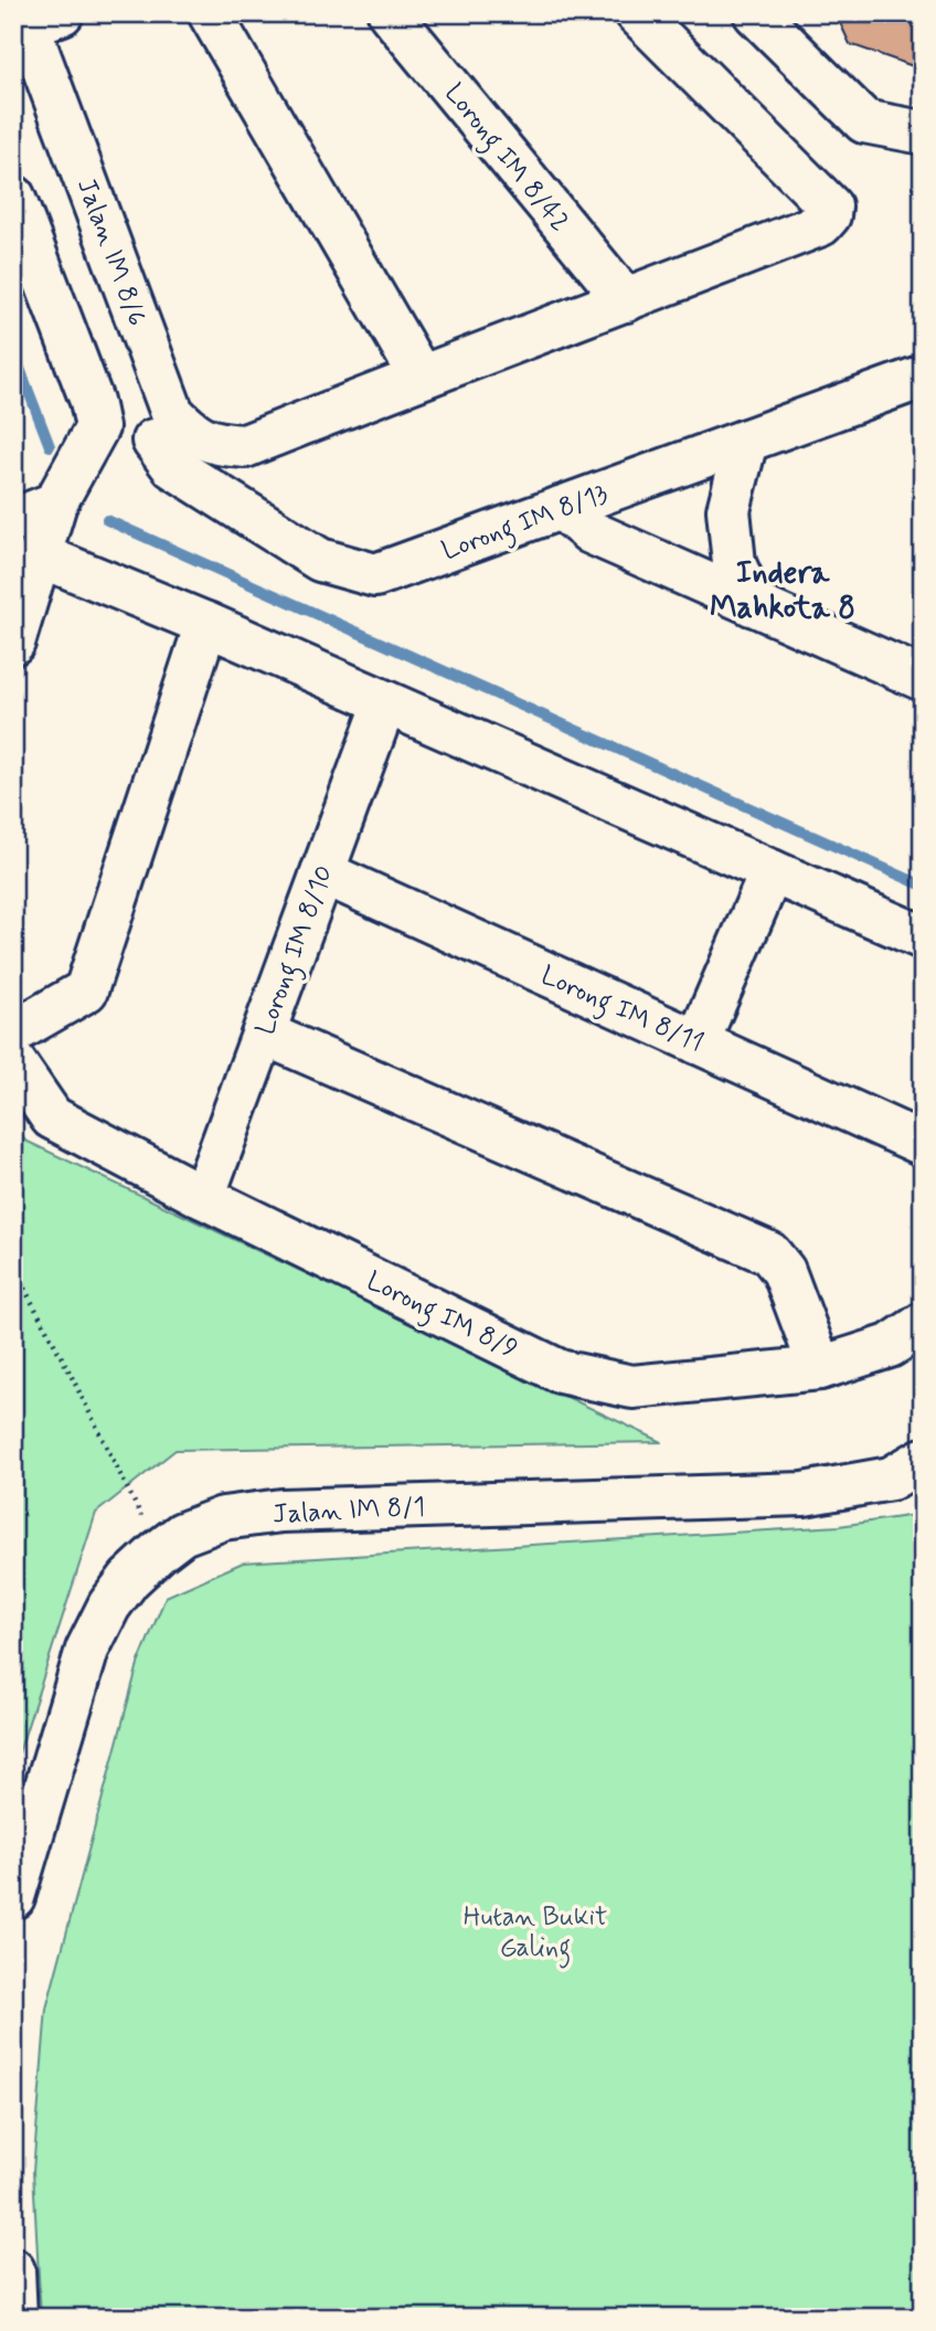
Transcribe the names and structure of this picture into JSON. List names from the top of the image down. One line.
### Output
{"streets":{"street":["Lorong IM 8/42","Jalan IM 8/6","Lorong IM 8/13","Lorong IM 8/10","Lorong IM 8/11","Lorong IM 8/9","Jalan IM 8/1"]},"crossings":[["Jalan IM 8/6","Lorong IM 8/13"],["Lorong IM 8/10","Lorong IM 8/11"],["Lorong IM 8/10","Lorong IM 8/9"]],"districts":["Indera Mahkota 8"],"parks":["Hutan Bukit Galing"]}
